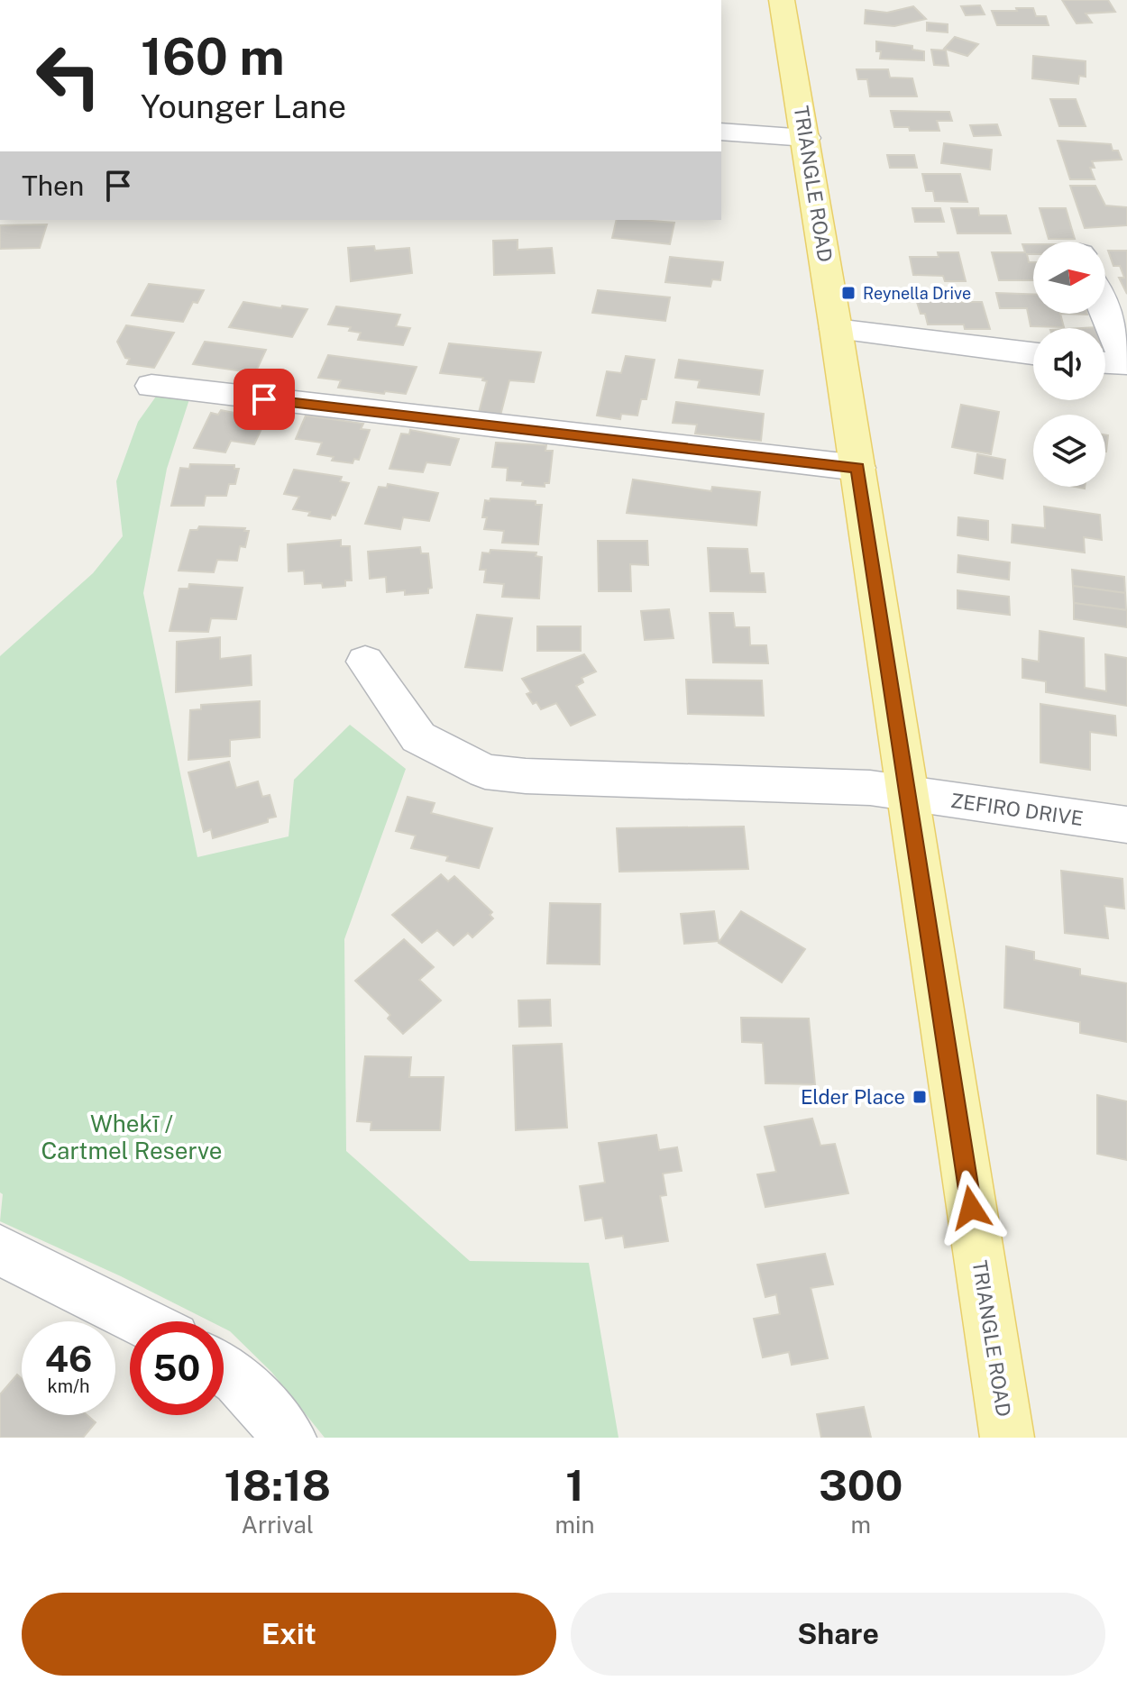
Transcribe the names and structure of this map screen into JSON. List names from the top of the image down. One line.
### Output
{"streets":{"main road":["TRIANGLE ROAD"],"street":["ZEFIRO DRIVE"]},"crossings":[["TRIANGLE ROAD","ZEFIRO DRIVE"]],"parks":["Whekī / Cartmel Reserve"],"places":{"transit":["Reynella Drive","Elder Place"]},"north":"right","page":{"turn":["160 m","Younger Lane"],"then":"Then","speed":"46 km/h","limit":"50","eta":["18:18","Arrival","1","min","300","m"],"buttons":["Exit","Share"]}}
